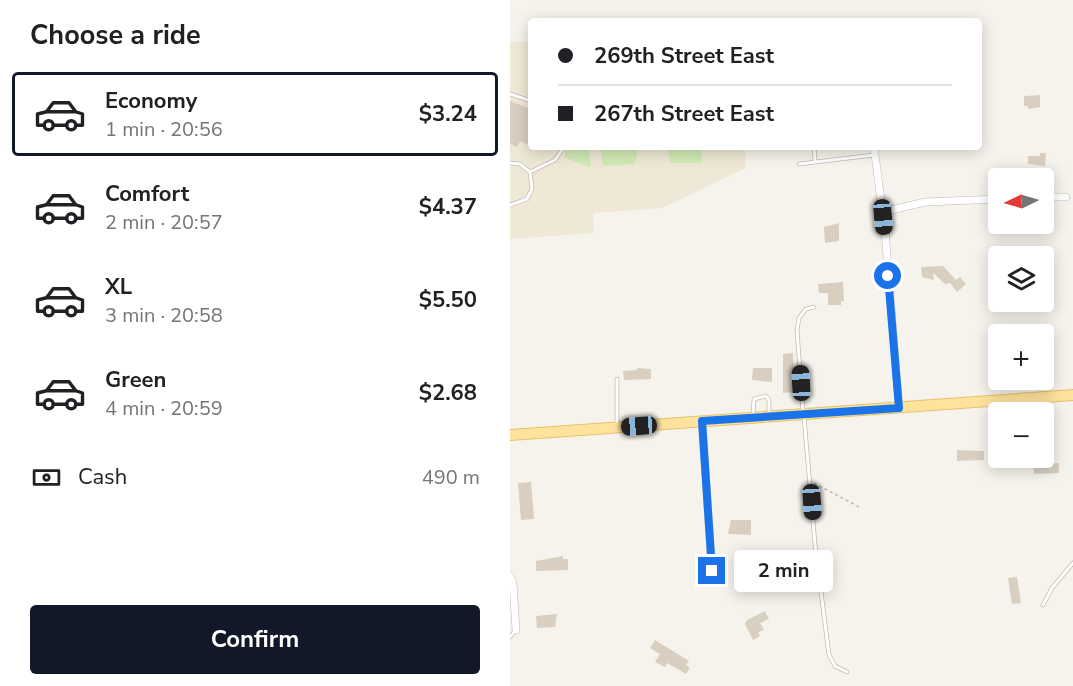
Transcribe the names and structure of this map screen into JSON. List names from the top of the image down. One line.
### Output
{"north":"left","page":{"heading":"Choose a ride","banner":["269th Street East","267th Street East"],"list":[{"name":"Economy","note":"1 min · 20:56","value":"$3.24"},{"name":"Comfort","note":"2 min · 20:57","value":"$4.37"},{"name":"XL","note":"3 min · 20:58","value":"$5.50"},{"name":"Green","note":"4 min · 20:59","value":"$2.68"}],"map_buttons":["+","−"],"pay":["Cash","490 m"],"bubble":"2 min","buttons":"Confirm"}}
